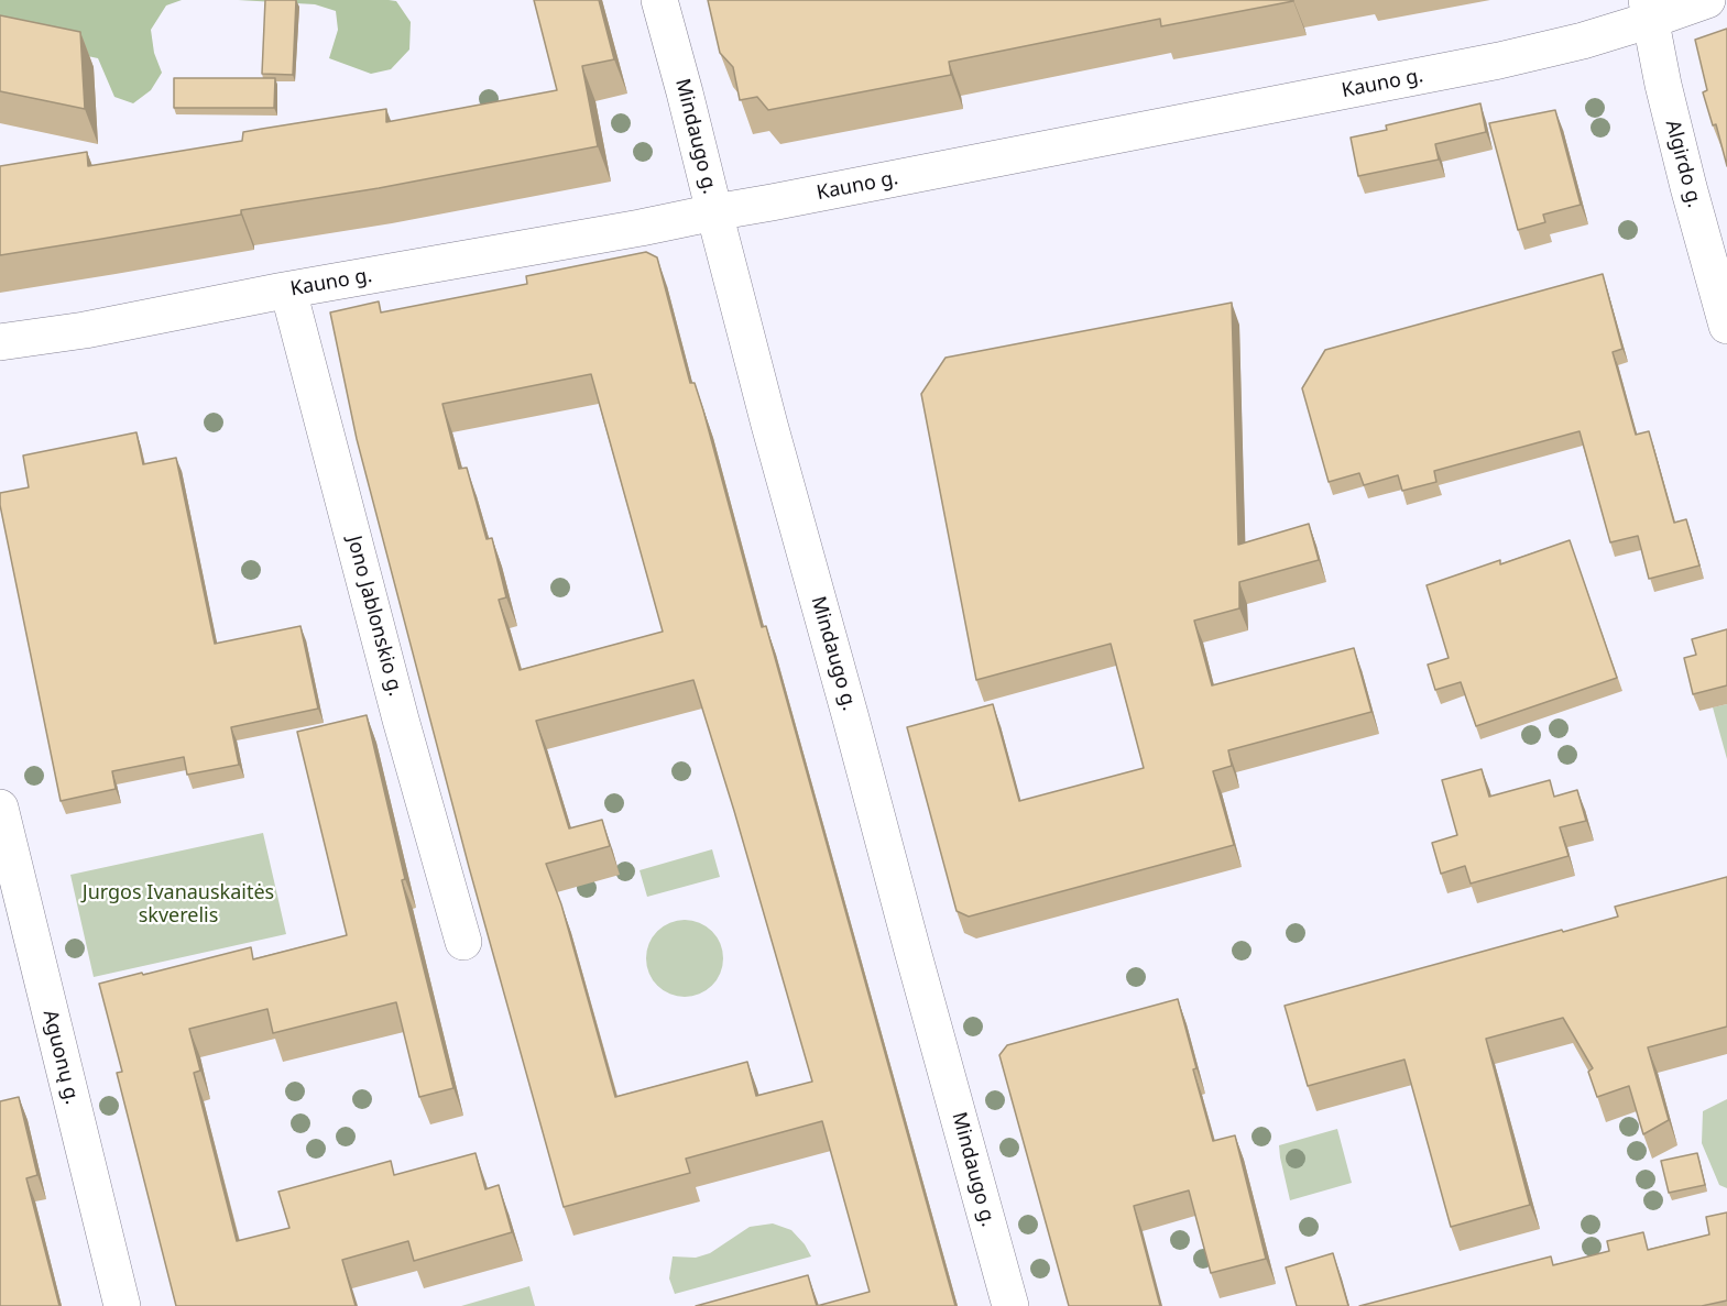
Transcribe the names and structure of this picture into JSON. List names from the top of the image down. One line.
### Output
{"streets":{"main road":["Kauno g.","Mindaugo g.","Algirdo g.","Jono Jablonskio g.","Aguonų g."]},"crossings":[["Kauno g.","Mindaugo g."],["Kauno g.","Algirdo g."],["Kauno g.","Jono Jablonskio g."]],"parks":["Jurgos Ivanauskaitės skverelis"]}
